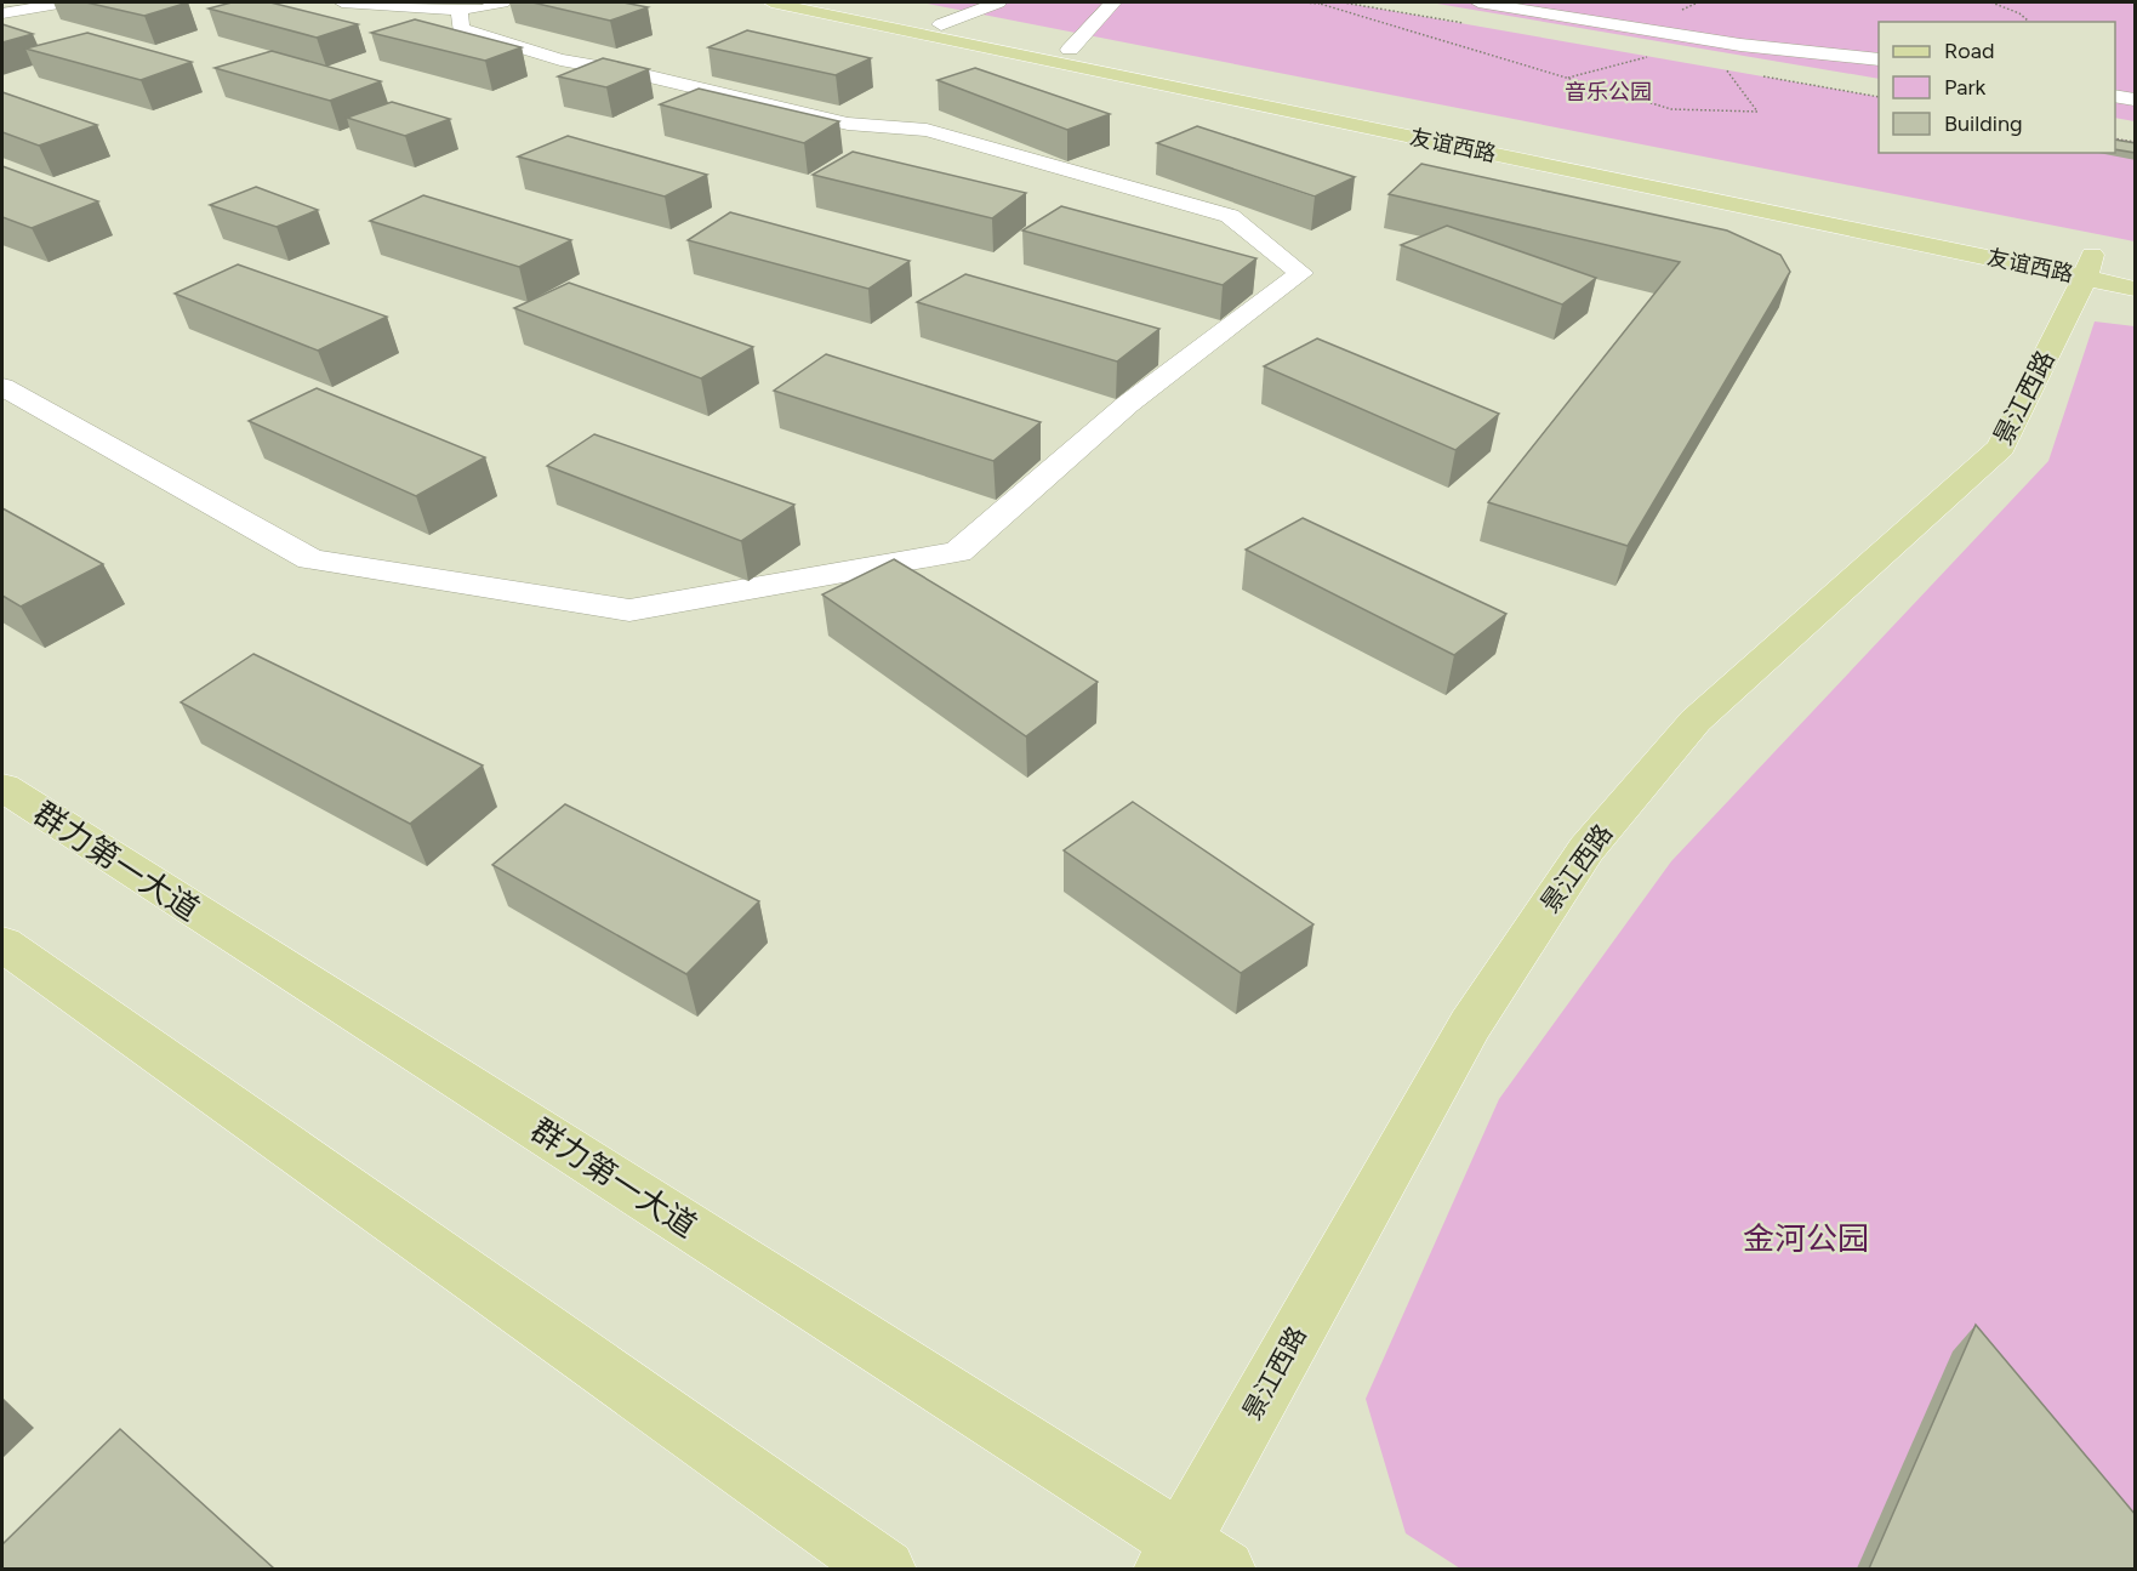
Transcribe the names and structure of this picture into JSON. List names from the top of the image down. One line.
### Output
{"streets":{"main road":["友谊西路","景江西路","群力第一大道"]},"crossings":[["友谊西路","景江西路"],["景江西路","群力第一大道"]],"parks":["音乐公园","金河公园"],"legend":["Road","Park","Building"]}
